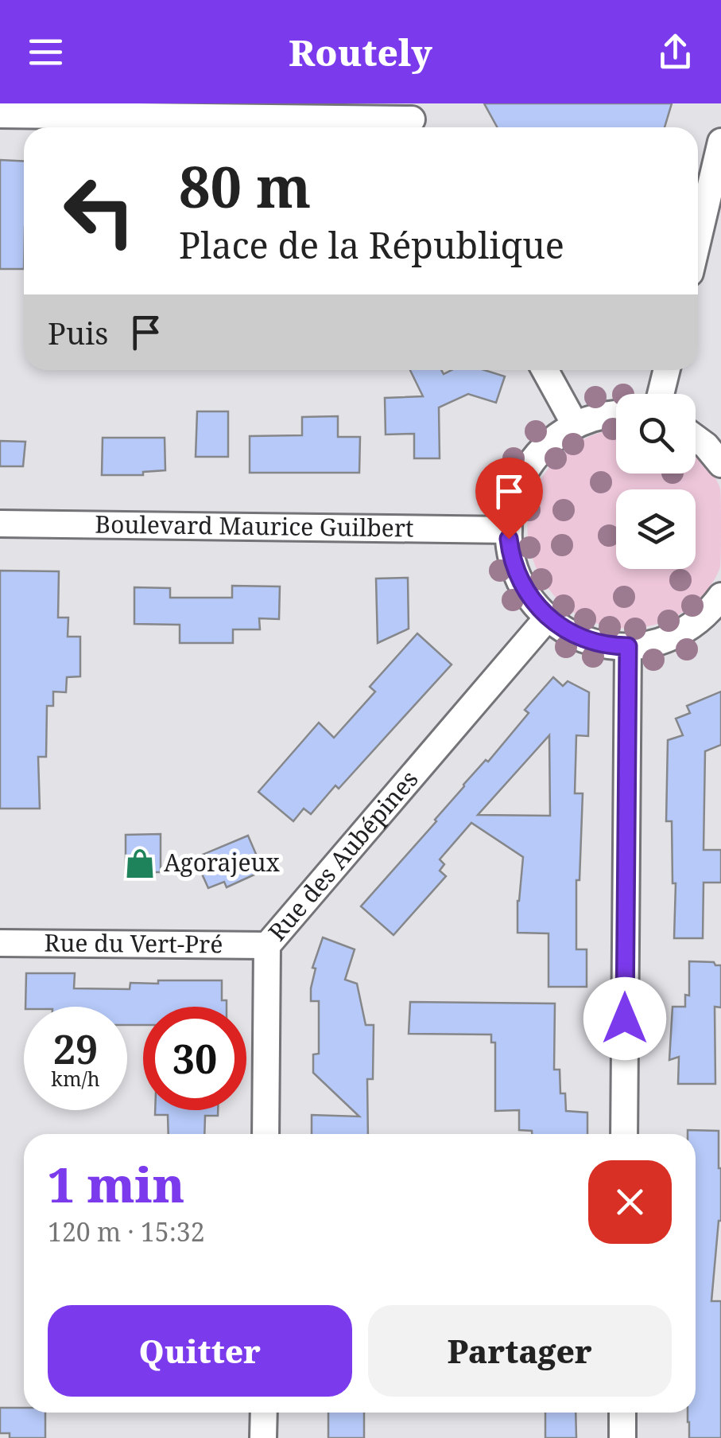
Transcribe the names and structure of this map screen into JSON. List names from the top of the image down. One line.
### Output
{"streets":{"street":["Boulevard Maurice Guilbert","Rue des Aubépines","Rue du Vert-Pré"]},"crossings":[["Rue des Aubépines","Rue du Vert-Pré"]],"places":{"shop":["Agorajeux"]},"page":{"header":"Routely","turn":["80 m","Place de la République"],"then":"Puis","speed":"29 km/h","limit":"30","heading":["1 min","120 m · 15:32"],"buttons":["Quitter","Partager"]}}
